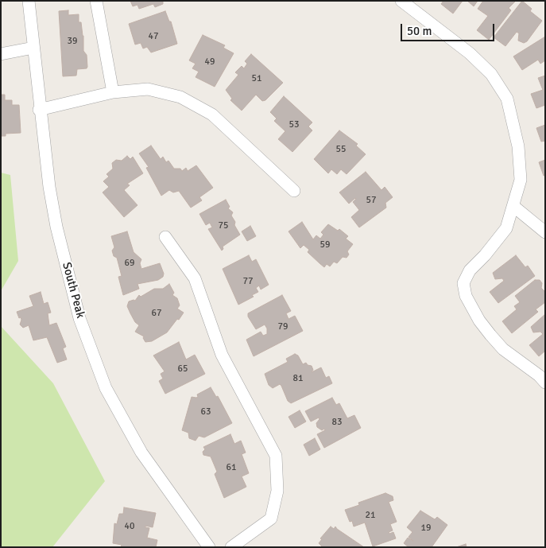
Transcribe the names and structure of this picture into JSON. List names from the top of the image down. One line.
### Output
{"streets":{"street":["South Peak"]},"house_numbers":["47","39","49","51","53","55","57","75","59","69","77","67","79","65","81","63","83","61","21","40","19"],"scale_bar":"50 m"}
